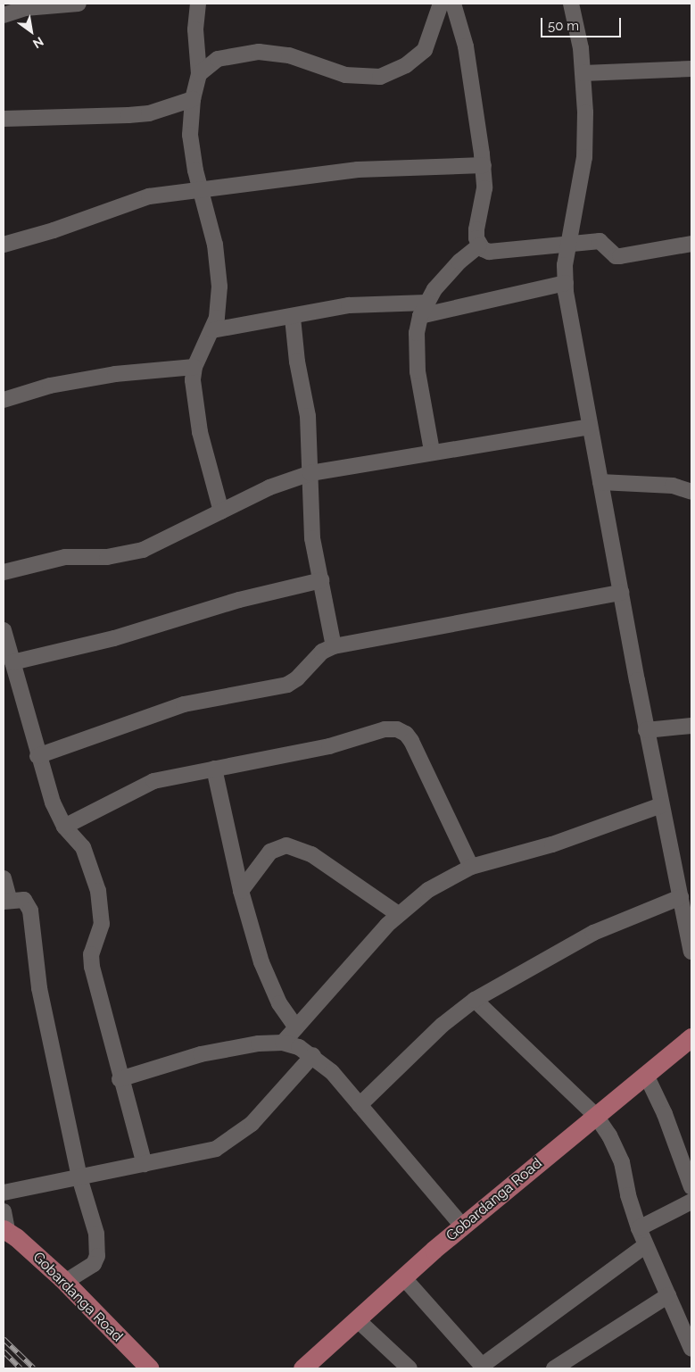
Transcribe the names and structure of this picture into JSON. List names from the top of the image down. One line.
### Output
{"streets":{"main road":["Gobardanga Road"]},"scale_bar":"50 m","north":"bottom right"}
